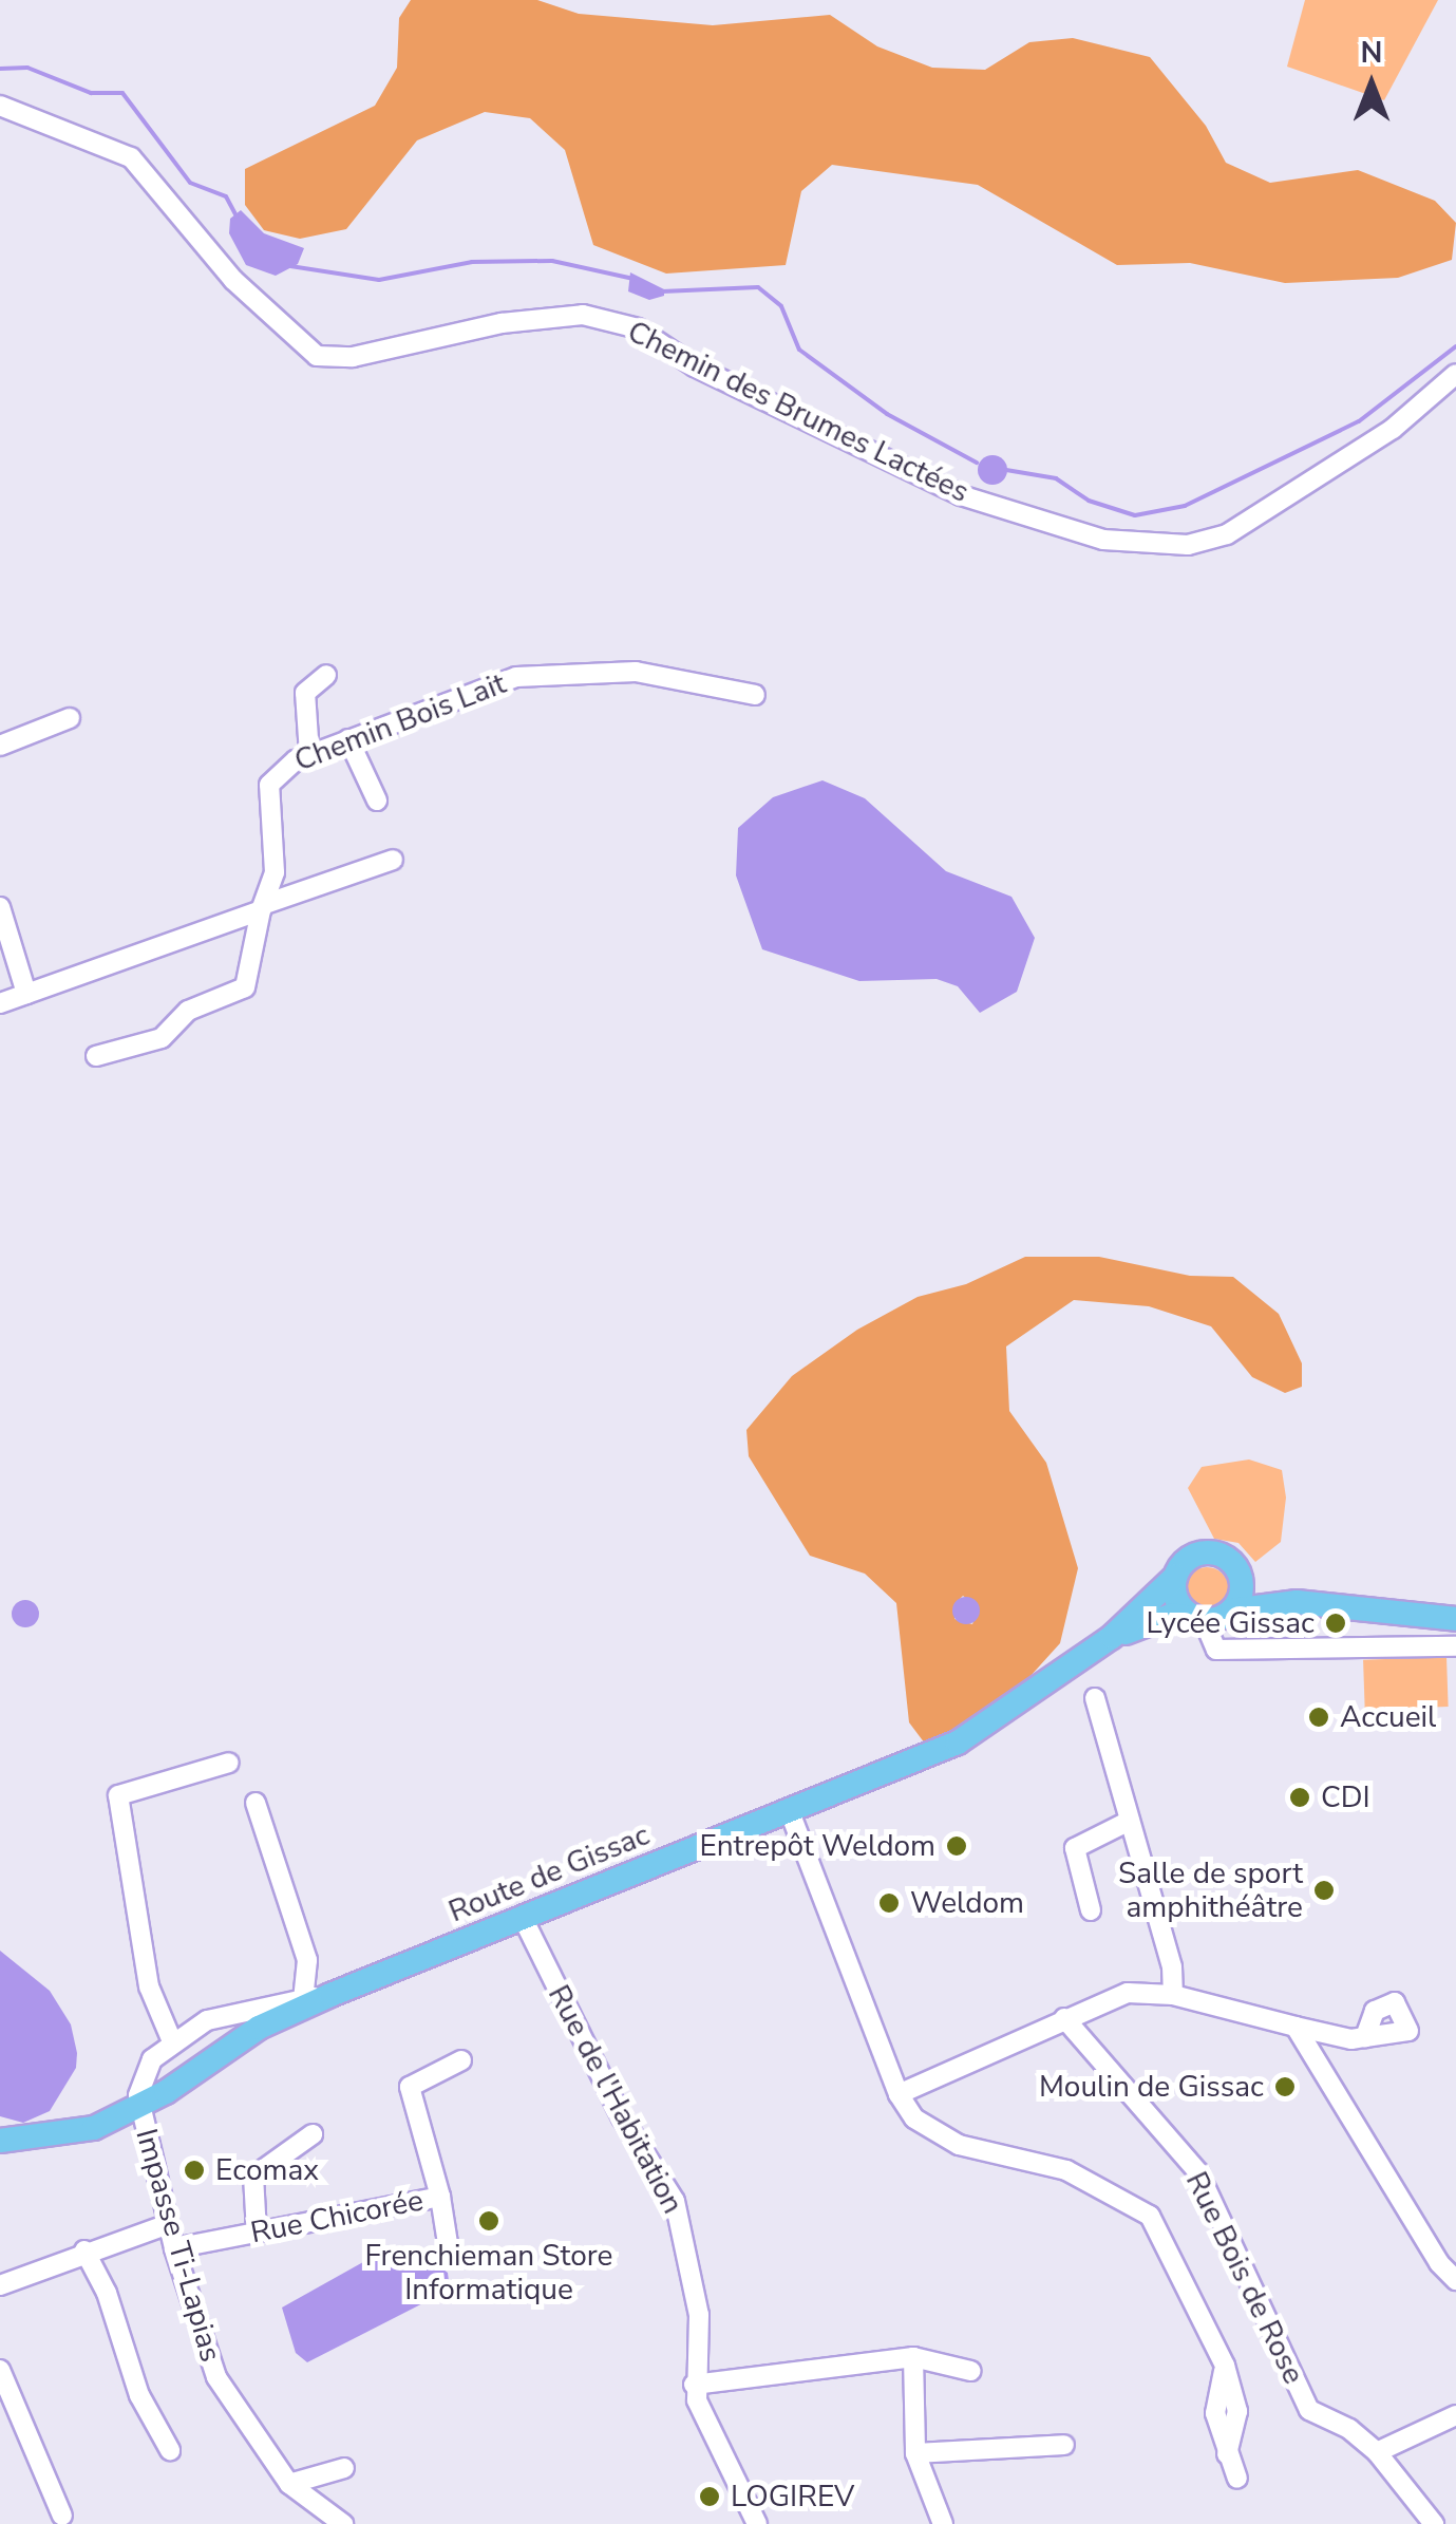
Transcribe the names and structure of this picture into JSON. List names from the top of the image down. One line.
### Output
{"streets":{"main road":["Route de Gissac"],"street":["Chemin des Brumes Lactées","Chemin Bois Lait","Rue de l'Habitation","Rue Chicorée","Impasse Ti-Lapias","Rue Bois de Rose"]},"crossings":[["Route de Gissac","Rue de l'Habitation"],["Route de Gissac","Impasse Ti-Lapias"],["Rue Chicorée","Impasse Ti-Lapias"]],"places":["Lycée Gissac","Accueil","CDI","Entrepôt Weldom","Salle de sport amphithéâtre","Weldom","Moulin de Gissac","Ecomax","Frenchieman Store Informatique","LOGIREV"],"north":"top"}
